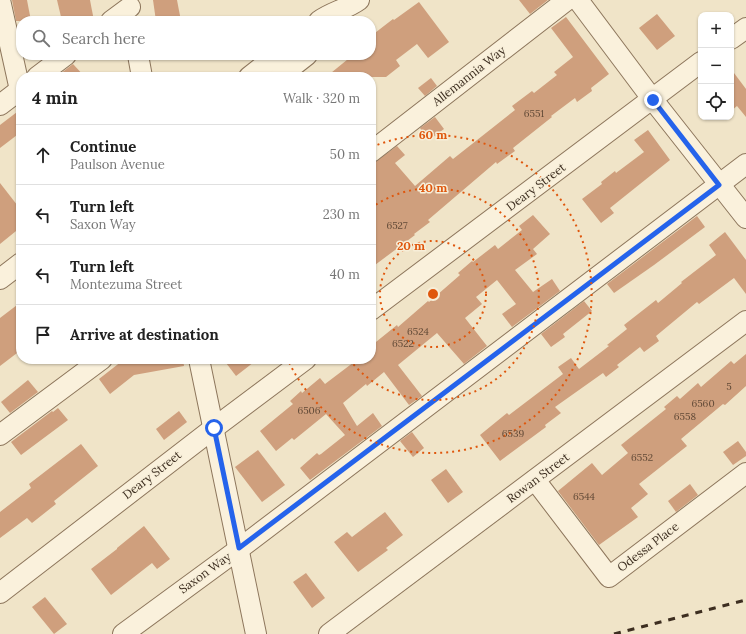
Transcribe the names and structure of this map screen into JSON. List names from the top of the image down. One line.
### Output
{"streets":{"street":["Allemannia Way","Deary Street","Rowan Street","Odessa Place","Saxon Way"]},"crossings":[["Rowan Street","Odessa Place"]],"house_numbers":["6551","6527","6524","6522","5","6560","6506","6558","6539","6552","6544"],"page":{"map_buttons":["+","−"],"search":"Search here","heading":["4 min","Walk · 320 m"],"list":[["Continue","Paulson Avenue","50 m"],["Turn left","Saxon Way","230 m"],["Turn left","Montezuma Street","40 m"],"Arrive at destination"]},"rings":["60 m","40 m","20 m"]}
